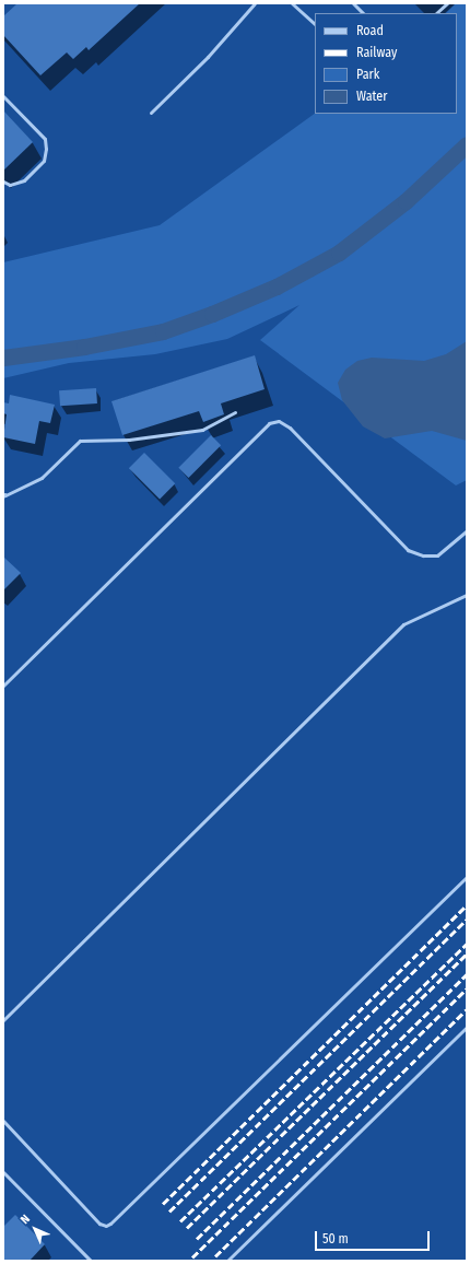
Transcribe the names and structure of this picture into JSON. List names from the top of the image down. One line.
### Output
{"legend":["Road","Railway","Park","Water"],"scale_bar":"50 m","north":"top left"}
